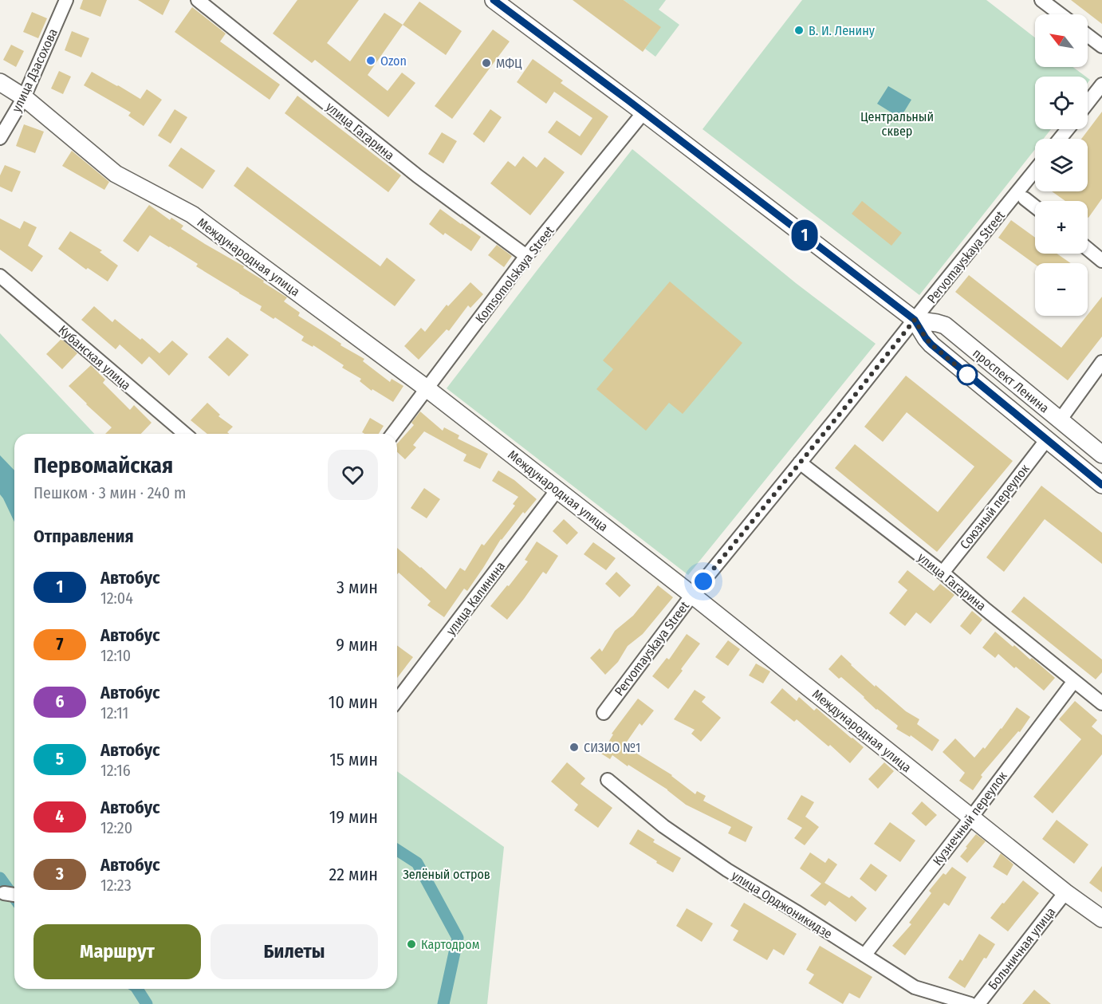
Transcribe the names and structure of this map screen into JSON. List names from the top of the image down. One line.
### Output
{"streets":{"main road":["Международная улица","проспект Ленина"],"street":["улица Дзасохова","улица Гагарина","Pervomayskaya Street","Komsomolskaya Street","Кубанская улица","Союзный переулок","улица Калинина","Кузнечный переулок","улица Орджоникидзе","Больничная улица"]},"crossings":[["улица Дзасохова","Международная улица"],["улица Гагарина","Pervomayskaya Street"],["улица Гагарина","Komsomolskaya Street"],["улица Гагарина","Союзный переулок"],["улица Гагарина","Кузнечный переулок"],["Международная улица","Pervomayskaya Street"],["Международная улица","Komsomolskaya Street"],["Международная улица","улица Калинина"],["Международная улица","Кузнечный переулок"],["Международная улица","Больничная улица"],["Pervomayskaya Street","проспект Ленина"],["Komsomolskaya Street","проспект Ленина"],["проспект Ленина","Союзный переулок"],["Кузнечный переулок","улица Орджоникидзе"]],"parks":["Центральный сквер","Зелёный остров"],"places":["В. И. Ленину","Ozon","МФЦ","СИЗИО №1","Картодром"],"lines":["bus line 1"],"north":"top left","page":{"on_map":"1","map_buttons":["+","−"],"heading":[["Первомайская","Пешком · 3 мин · 240 m"],"Отправления"],"list":[{"mark":"1","name":"Автобус","note":"12:04","value":"3 мин"},{"mark":"7","name":"Автобус","note":"12:10","value":"9 мин"},{"mark":"6","name":"Автобус","note":"12:11","value":"10 мин"},{"mark":"5","name":"Автобус","note":"12:16","value":"15 мин"},{"mark":"4","name":"Автобус","note":"12:20","value":"19 мин"},{"mark":"3","name":"Автобус","note":"12:23","value":"22 мин"}],"buttons":["Маршрут","Билеты"]}}
